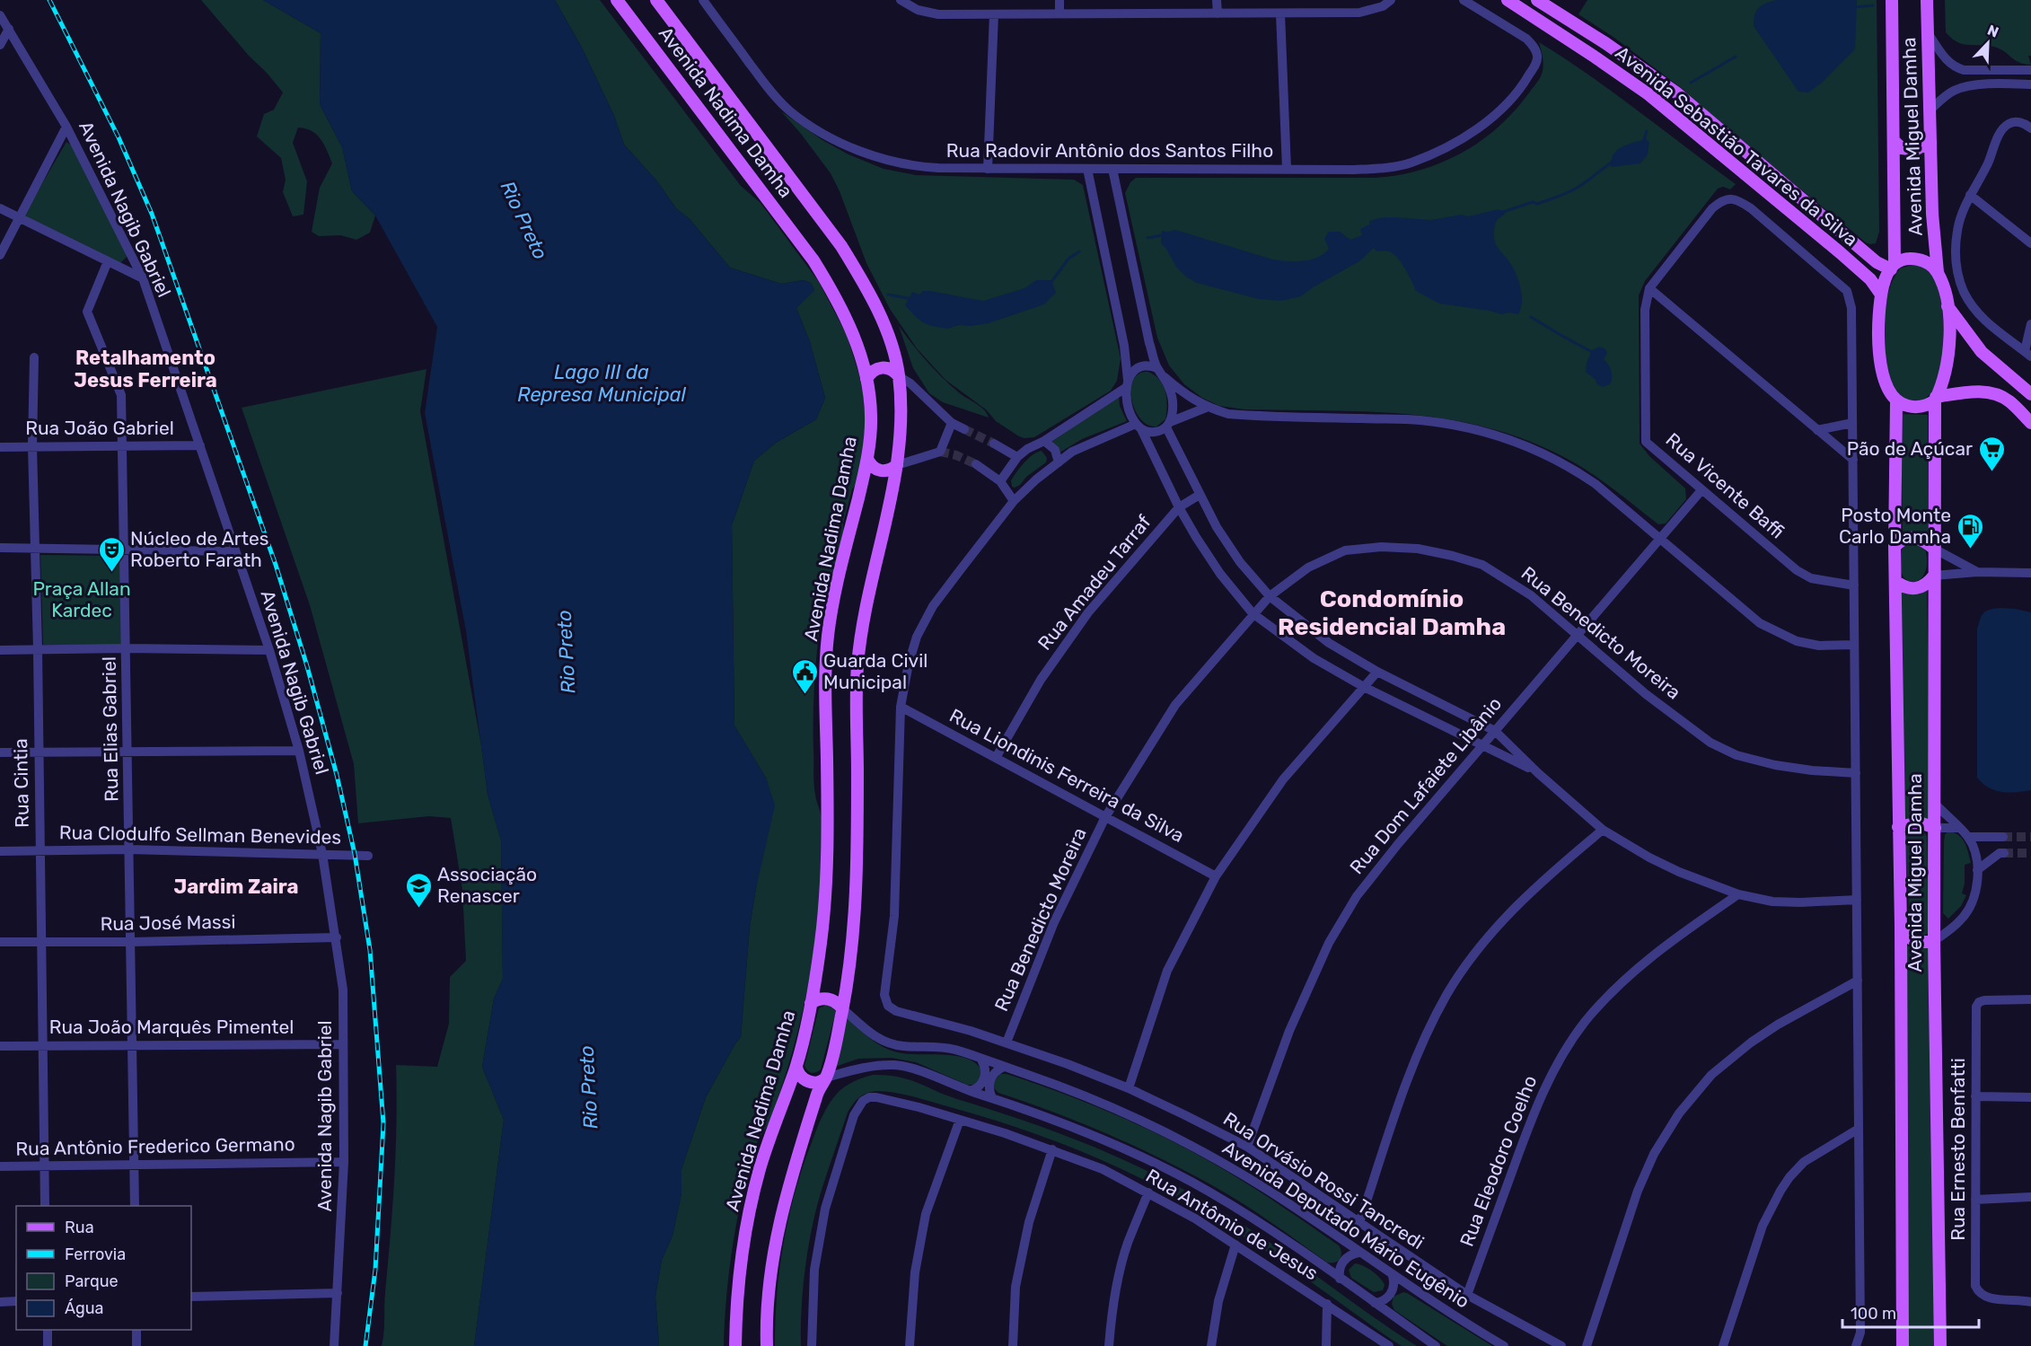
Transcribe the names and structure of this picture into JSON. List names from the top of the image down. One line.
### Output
{"streets":{"main road":["Avenida Nadima Damha","Avenida Miguel Damha","Avenida Sebastião Tavares da Silva"],"street":["Rua Radovir Antônio dos Santos Filho","Avenida Nagib Gabriel","Rua João Gabriel","Rua Vicente Baffi","Rua Amadeu Tarraf","Rua Benedicto Moreira","Rua Elias Gabriel","Rua Liondinis Ferreira da Silva","Rua Cintia","Rua Dom Lafaiete Libânio","Rua Clodulfo Sellman Benevides","Rua José Massi","Rua João Marquês Pimentel","Rua Antônio Frederico Germano","Rua Ernesto Benfatti","Rua Eleodoro Coelho","Rua Orvásio Rossi Tancredi","Rua Antômio de Jesus","Avenida Deputado Mário Eugênio"]},"crossings":[["Avenida Nadima Damha","Avenida Deputado Mário Eugênio"],["Avenida Miguel Damha","Avenida Sebastião Tavares da Silva"],["Avenida Nagib Gabriel","Rua João Gabriel"],["Avenida Nagib Gabriel","Rua Clodulfo Sellman Benevides"],["Avenida Nagib Gabriel","Rua José Massi"],["Avenida Nagib Gabriel","Rua João Marquês Pimentel"],["Avenida Nagib Gabriel","Rua Antônio Frederico Germano"],["Rua João Gabriel","Rua Elias Gabriel"],["Rua João Gabriel","Rua Cintia"],["Rua Vicente Baffi","Rua Dom Lafaiete Libânio"],["Rua Amadeu Tarraf","Rua Liondinis Ferreira da Silva"],["Rua Benedicto Moreira","Rua Liondinis Ferreira da Silva"],["Rua Benedicto Moreira","Rua Dom Lafaiete Libânio"],["Rua Benedicto Moreira","Rua Orvásio Rossi Tancredi"],["Rua Elias Gabriel","Rua Clodulfo Sellman Benevides"],["Rua Elias Gabriel","Rua José Massi"],["Rua Elias Gabriel","Rua João Marquês Pimentel"],["Rua Elias Gabriel","Rua Antônio Frederico Germano"],["Rua Liondinis Ferreira da Silva","Rua Orvásio Rossi Tancredi"],["Rua Cintia","Rua Clodulfo Sellman Benevides"],["Rua Cintia","Rua José Massi"],["Rua Cintia","Rua João Marquês Pimentel"],["Rua Cintia","Rua Antônio Frederico Germano"],["Rua Dom Lafaiete Libânio","Rua Orvásio Rossi Tancredi"],["Rua Eleodoro Coelho","Rua Orvásio Rossi Tancredi"]],"districts":["Retalhamento Jesus Ferreira","Condomínio Residencial Damha","Jardim Zaira"],"water":["Rio Preto","Lago III da Represa Municipal"],"parks":["Praça Allan Kardec"],"places":{"supermarket":["Pão de Açúcar"],"fuel station":["Posto Monte Carlo Damha"],"theatre":["Núcleo de Artes Roberto Farath"],"public building":["Guarda Civil Municipal"],"school or university":["Associação Renascer"]},"legend":["Rua","Ferrovia","Parque","Água"],"scale_bar":"100 m","north":"top right"}
